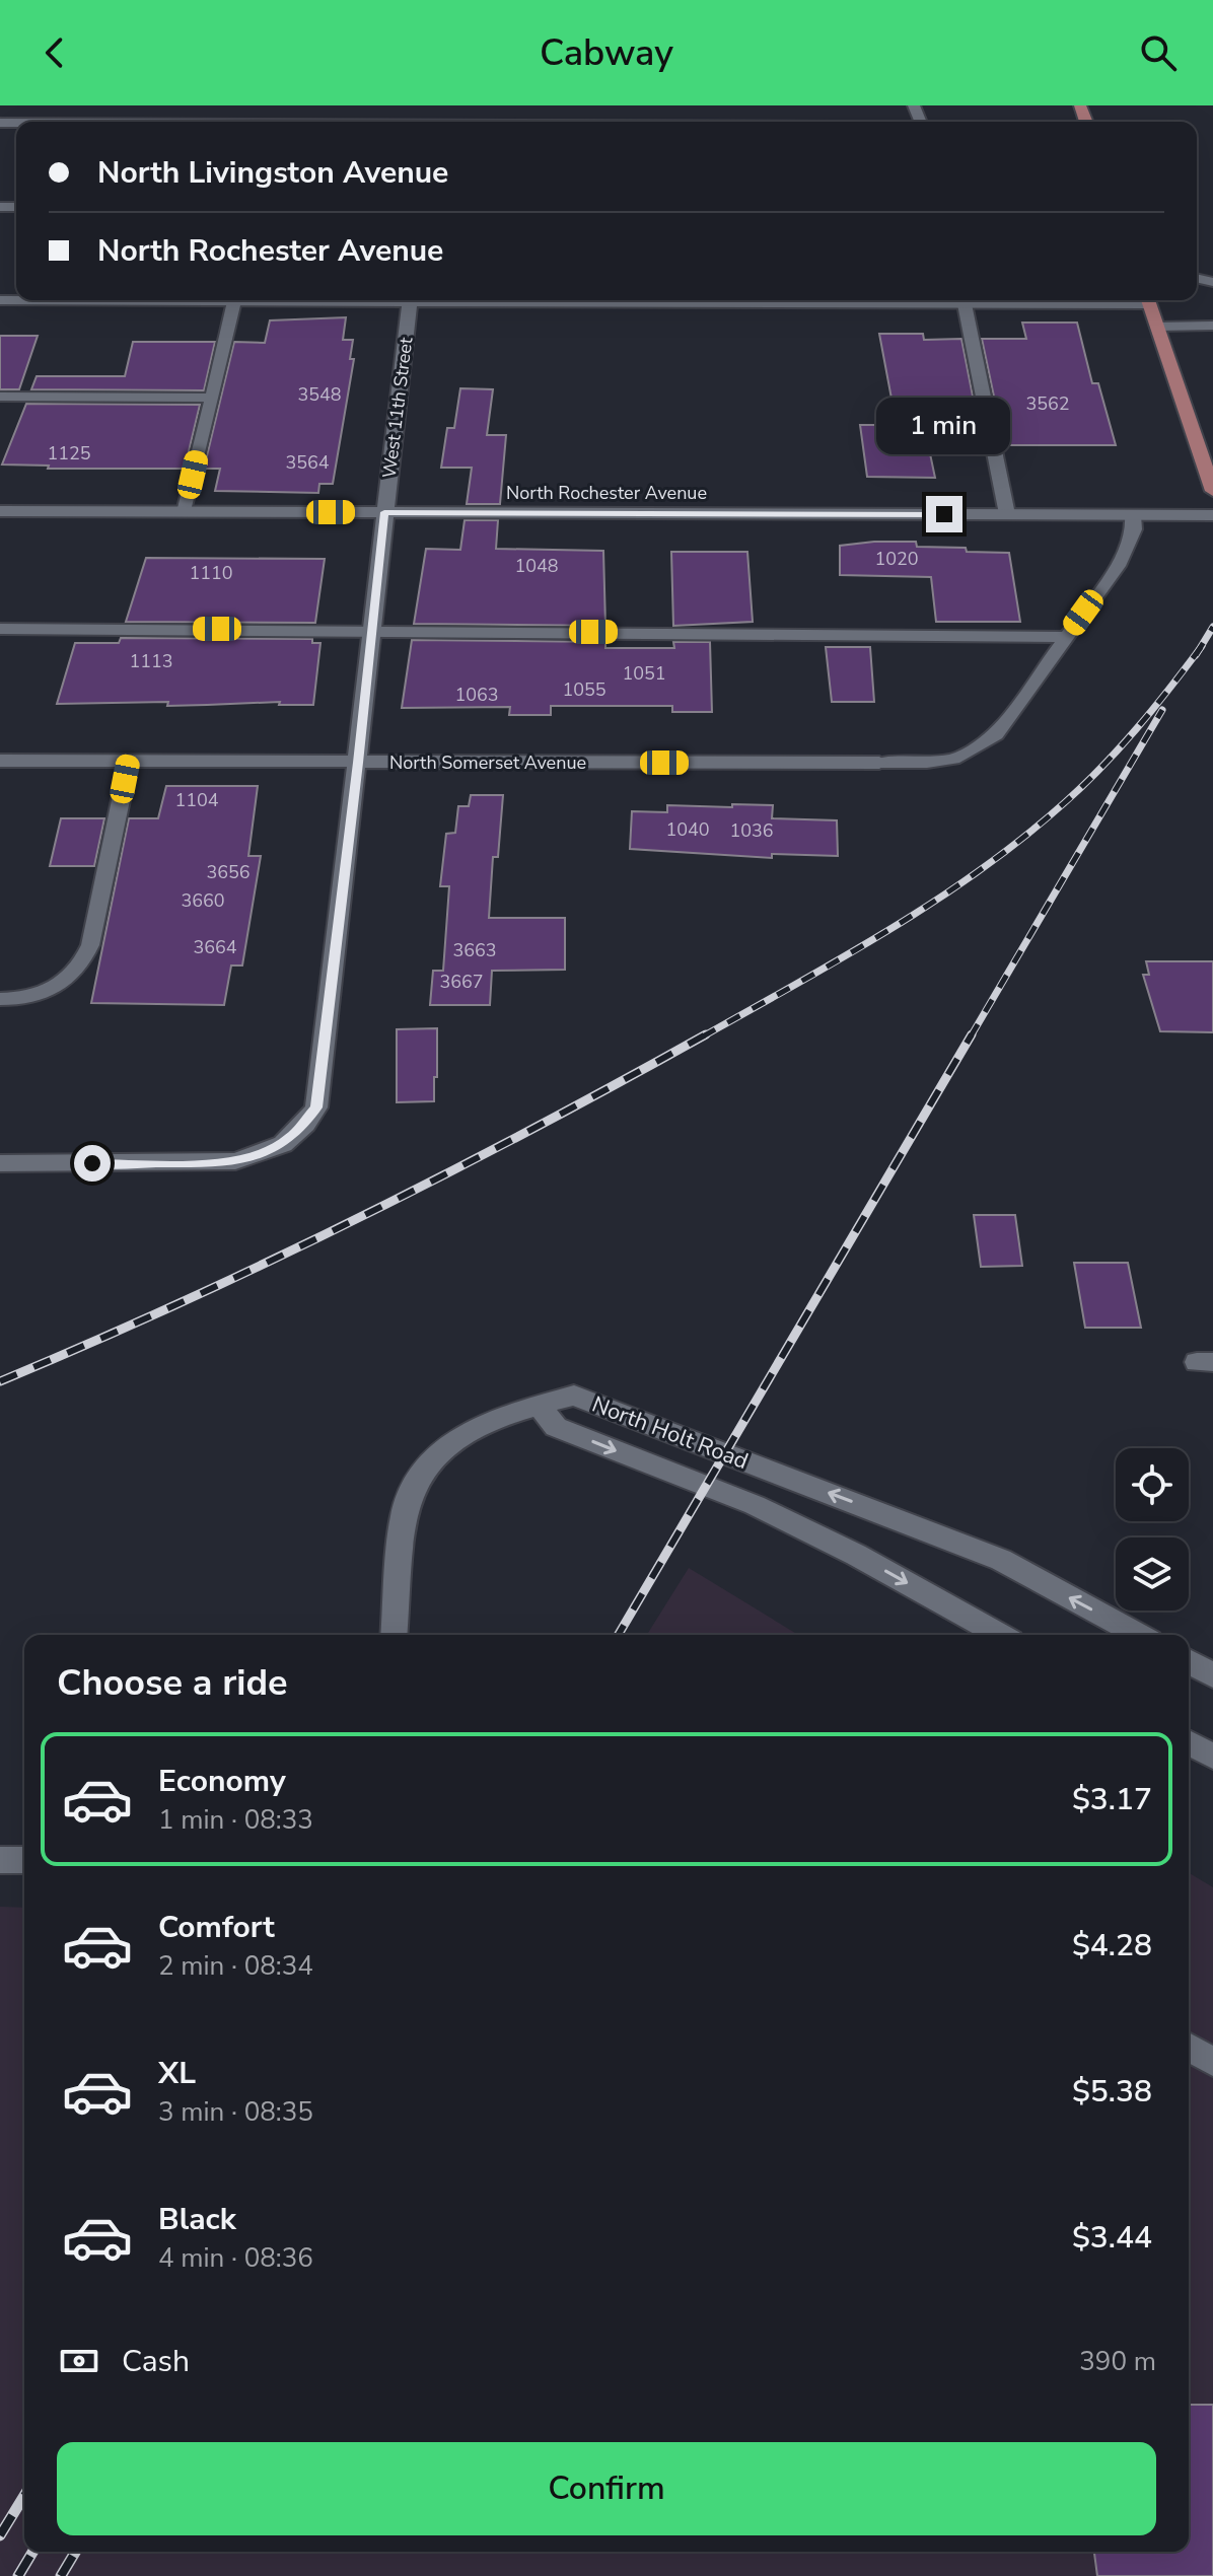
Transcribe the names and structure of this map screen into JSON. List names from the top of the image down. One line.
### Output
{"streets":{"street":["West 11th Street","North Rochester Avenue","North Somerset Avenue","North Holt Road"]},"crossings":[["West 11th Street","North Rochester Avenue"],["West 11th Street","North Somerset Avenue"]],"house_numbers":["3548","3562","1125","3564","1020","1048","1110","1113","1051","1055","1063","1104","1040","1036","3656","3660","3664","3663","3667"],"page":{"header":"Cabway","banner":["North Livingston Avenue","North Rochester Avenue"],"bubble":"1 min","heading":"Choose a ride","list":[{"name":"Economy","note":"1 min · 08:33","value":"$3.17"},{"name":"Comfort","note":"2 min · 08:34","value":"$4.28"},{"name":"XL","note":"3 min · 08:35","value":"$5.38"},{"name":"Black","note":"4 min · 08:36","value":"$3.44"}],"pay":["Cash","390 m"],"buttons":"Confirm"}}
